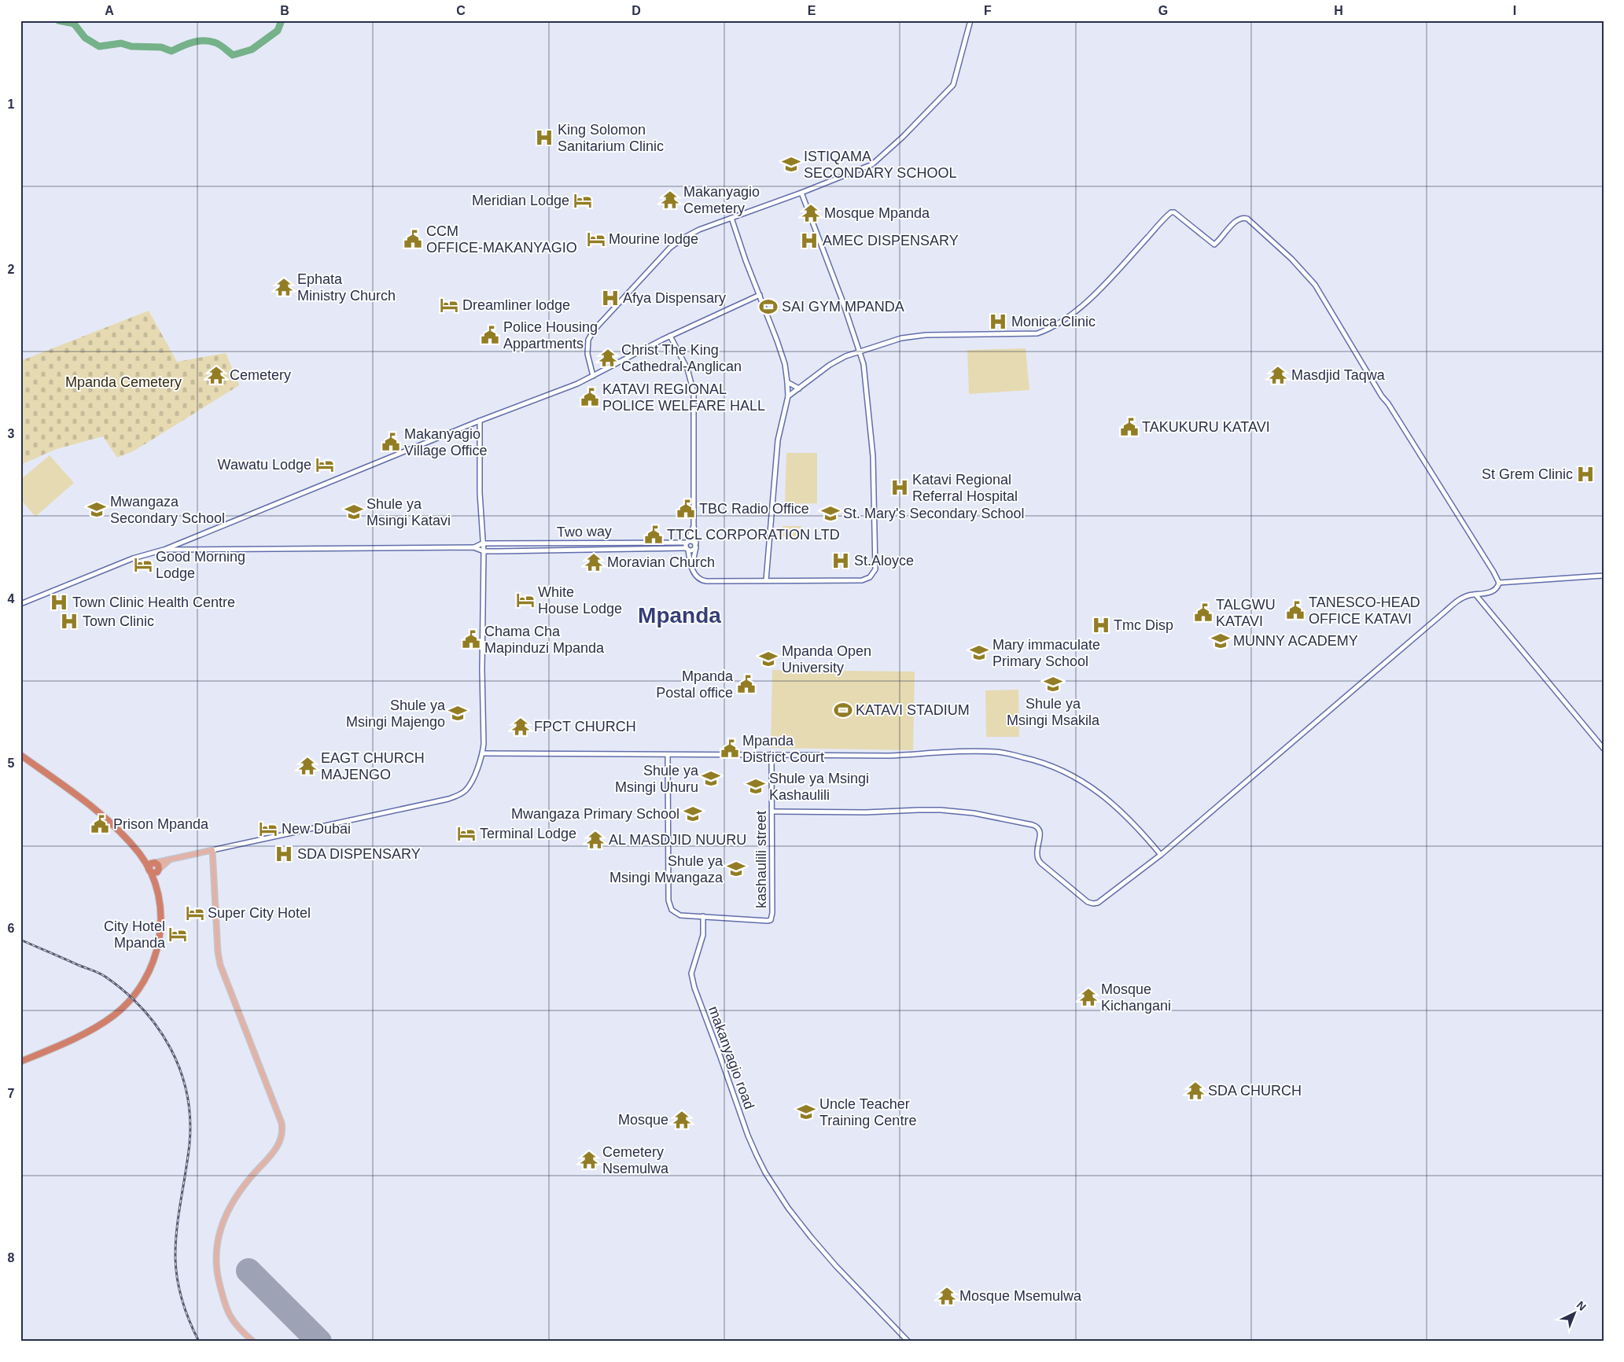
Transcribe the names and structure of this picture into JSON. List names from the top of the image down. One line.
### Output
{"streets":{"street":["Two way","kashaulili street","makanyagio road"]},"crossings":[["kashaulili street","makanyagio road"]],"districts":["Mpanda"],"parks":["Mpanda Cemetery"],"places":{"hospital":["King Solomon Sanitarium Clinic","AMEC DISPENSARY","Afya Dispensary","Monica Clinic","St Grem Clinic","Katavi Regional Referral Hospital","St.Aloyce","Town Clinic Health Centre","Town Clinic","Tmc Disp","SDA DISPENSARY"],"school or university":["ISTIQAMA SECONDARY SCHOOL","Mwangaza Secondary School","Shule ya Msingi Katavi","St. Mary's Secondary School","MUNNY ACADEMY","Mary immaculate Primary School","Mpanda Open University","Shule ya Msingi Msakila","Shule ya Msingi Majengo","Shule ya Msingi Uhuru","Shule ya Msingi Kashaulili","Mwangaza Primary School","Shule ya Msingi Mwangaza","Uncle Teacher Training Centre"],"temple":["Makanyagio Cemetery","Mosque Mpanda","Ephata Ministry Church","Christ The King Cathedral-Anglican","Cemetery","Masdjid Taqwa","Moravian Church","FPCT CHURCH","EAGT CHURCH MAJENGO","AL MASDJID NUURU","Mosque Kichangani","SDA CHURCH","Mosque","Cemetery Nsemulwa","Mosque Msemulwa"],"hotel":["Meridian Lodge","Mourine lodge","Dreamliner lodge","Wawatu Lodge","Good Morning Lodge","White House Lodge","New Dubai","Terminal Lodge","Super City Hotel","City Hotel Mpanda"],"public building":["CCM OFFICE-MAKANYAGIO","Police Housing Appartments","KATAVI REGIONAL POLICE WELFARE HALL","TAKUKURU KATAVI","Makanyagio Village Office","TBC Radio Office","TTCL CORPORATION LTD","TANESCO-HEAD OFFICE KATAVI","TALGWU KATAVI","Chama Cha Mapinduzi Mpanda","Mpanda Postal office","Mpanda District Court","Prison Mpanda"],"sports":["SAI GYM MPANDA","KATAVI STADIUM"]},"north":"top right","grid":{"columns":["A","B","C","D","E","F","G","H","I"],"rows":["1","2","3","4","5","6","7","8"]}}
